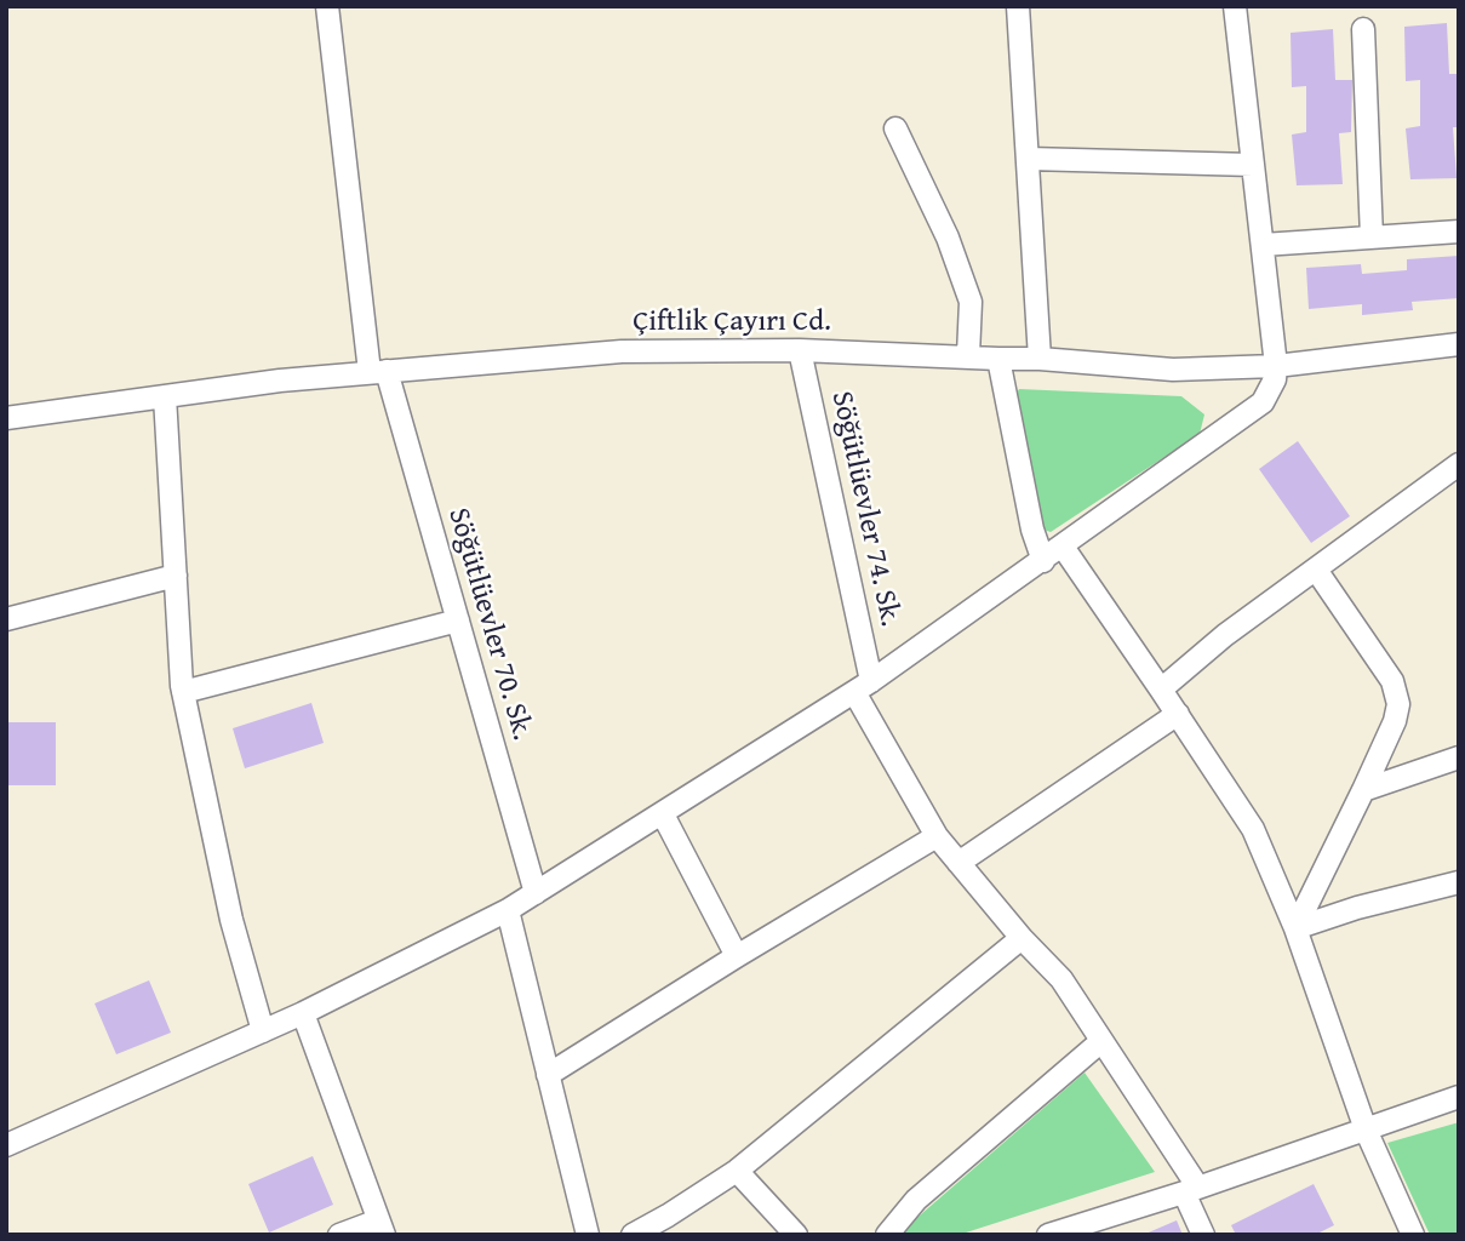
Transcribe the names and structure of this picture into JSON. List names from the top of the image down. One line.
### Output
{"streets":{"street":["Çiftlik Çayırı Cd.","Söğütlüevler 74. Sk.","Söğütlüevler 70. Sk."]},"crossings":[["Çiftlik Çayırı Cd.","Söğütlüevler 74. Sk."],["Çiftlik Çayırı Cd.","Söğütlüevler 70. Sk."]]}
